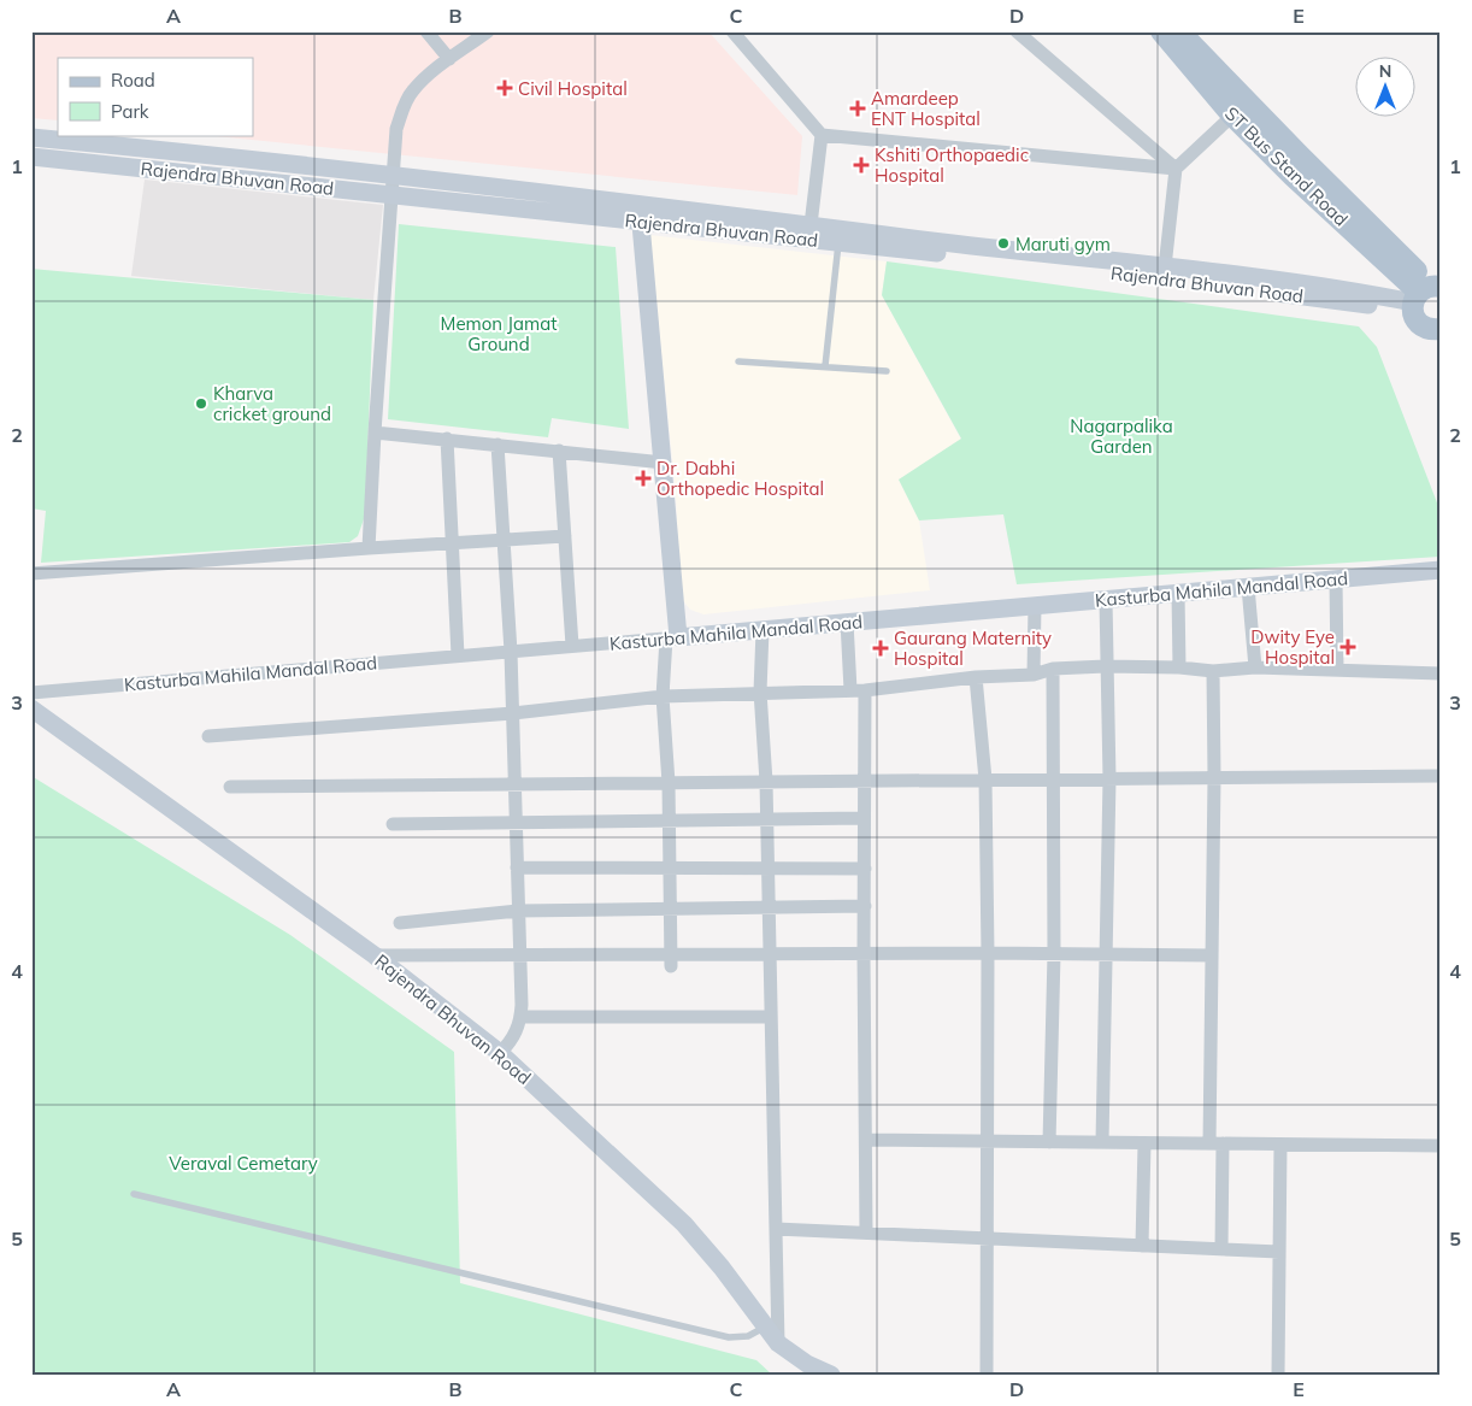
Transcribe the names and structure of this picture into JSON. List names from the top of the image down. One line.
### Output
{"streets":{"main road":["ST Bus Stand Road"],"street":["Rajendra Bhuvan Road","Kasturba Mahila Mandal Road"]},"crossings":[["ST Bus Stand Road","Rajendra Bhuvan Road"]],"parks":["Memon Jamat Ground","Nagarpalika Garden","Veraval Cemetary"],"places":{"health":["Civil Hospital","Amardeep ENT Hospital","Kshiti Orthopaedic Hospital","Dr. Dabhi Orthopedic Hospital","Dwity Eye Hospital","Gaurang Maternity Hospital"],"other":["Maruti gym","Kharva cricket ground"]},"legend":["Road","Park"],"north":"top","grid":{"columns":["A","B","C","D","E"],"rows":["1","2","3","4","5"]}}
